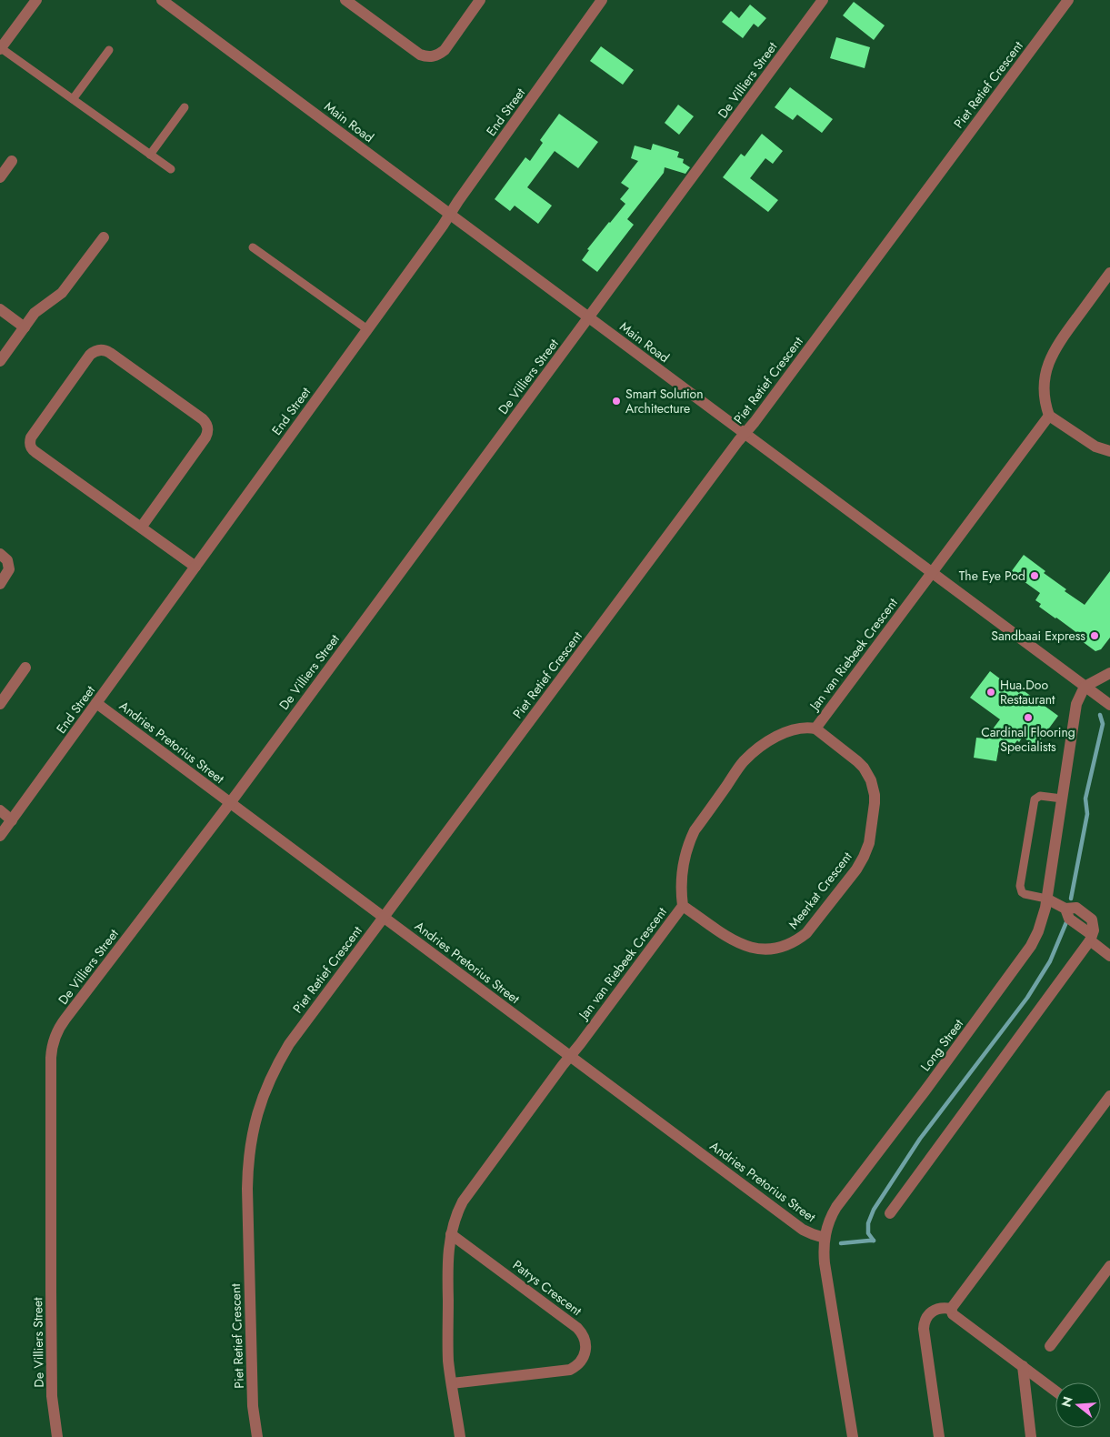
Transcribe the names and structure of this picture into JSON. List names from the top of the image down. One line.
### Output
{"streets":{"street":["De Villiers Street","Piet Retief Crescent","End Street","Main Road","Jan van Riebeek Crescent","Andries Pretorius Street","Meerkat Crescent","Long Street","Patrys Crescent"]},"crossings":[["De Villiers Street","Main Road"],["De Villiers Street","Andries Pretorius Street"],["Piet Retief Crescent","Main Road"],["Piet Retief Crescent","Andries Pretorius Street"],["End Street","Main Road"],["End Street","Andries Pretorius Street"],["Main Road","Jan van Riebeek Crescent"],["Main Road","Long Street"],["Jan van Riebeek Crescent","Andries Pretorius Street"],["Jan van Riebeek Crescent","Meerkat Crescent"],["Jan van Riebeek Crescent","Patrys Crescent"],["Andries Pretorius Street","Long Street"]],"places":["Smart Solution Architecture","The Eye Pod","Sandbaai Express","Hua.Doo Restaurant","Cardinal Flooring Specialists"],"north":"left"}
